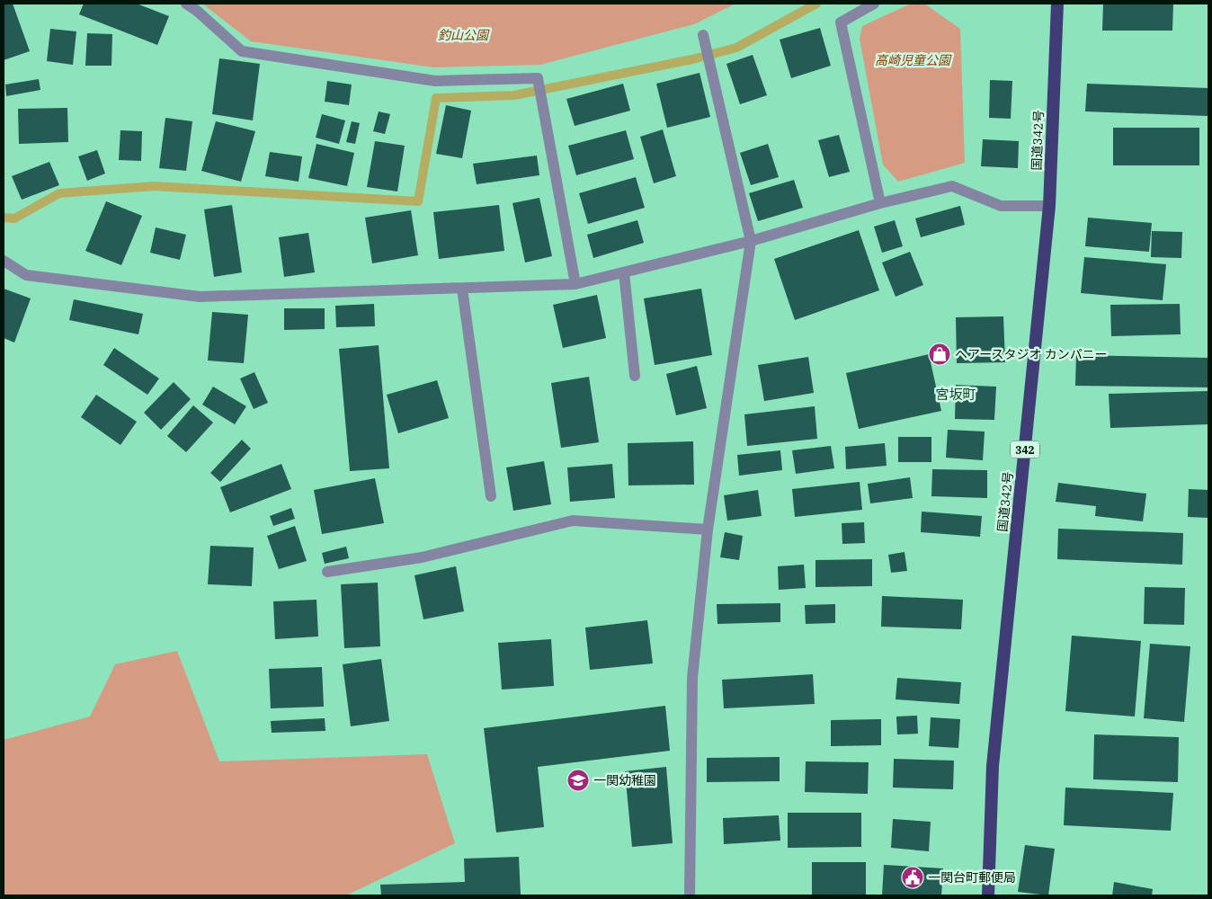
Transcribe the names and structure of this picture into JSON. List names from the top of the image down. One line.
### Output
{"streets":{"highway":["国道342号","342"]},"districts":["宮坂町"],"parks":["釣山公園","高崎児童公園"],"places":{"shop":["ヘアースタジオ カンパニー"],"school or university":["一関幼稚園"],"public building":["一関台町郵便局"]}}
